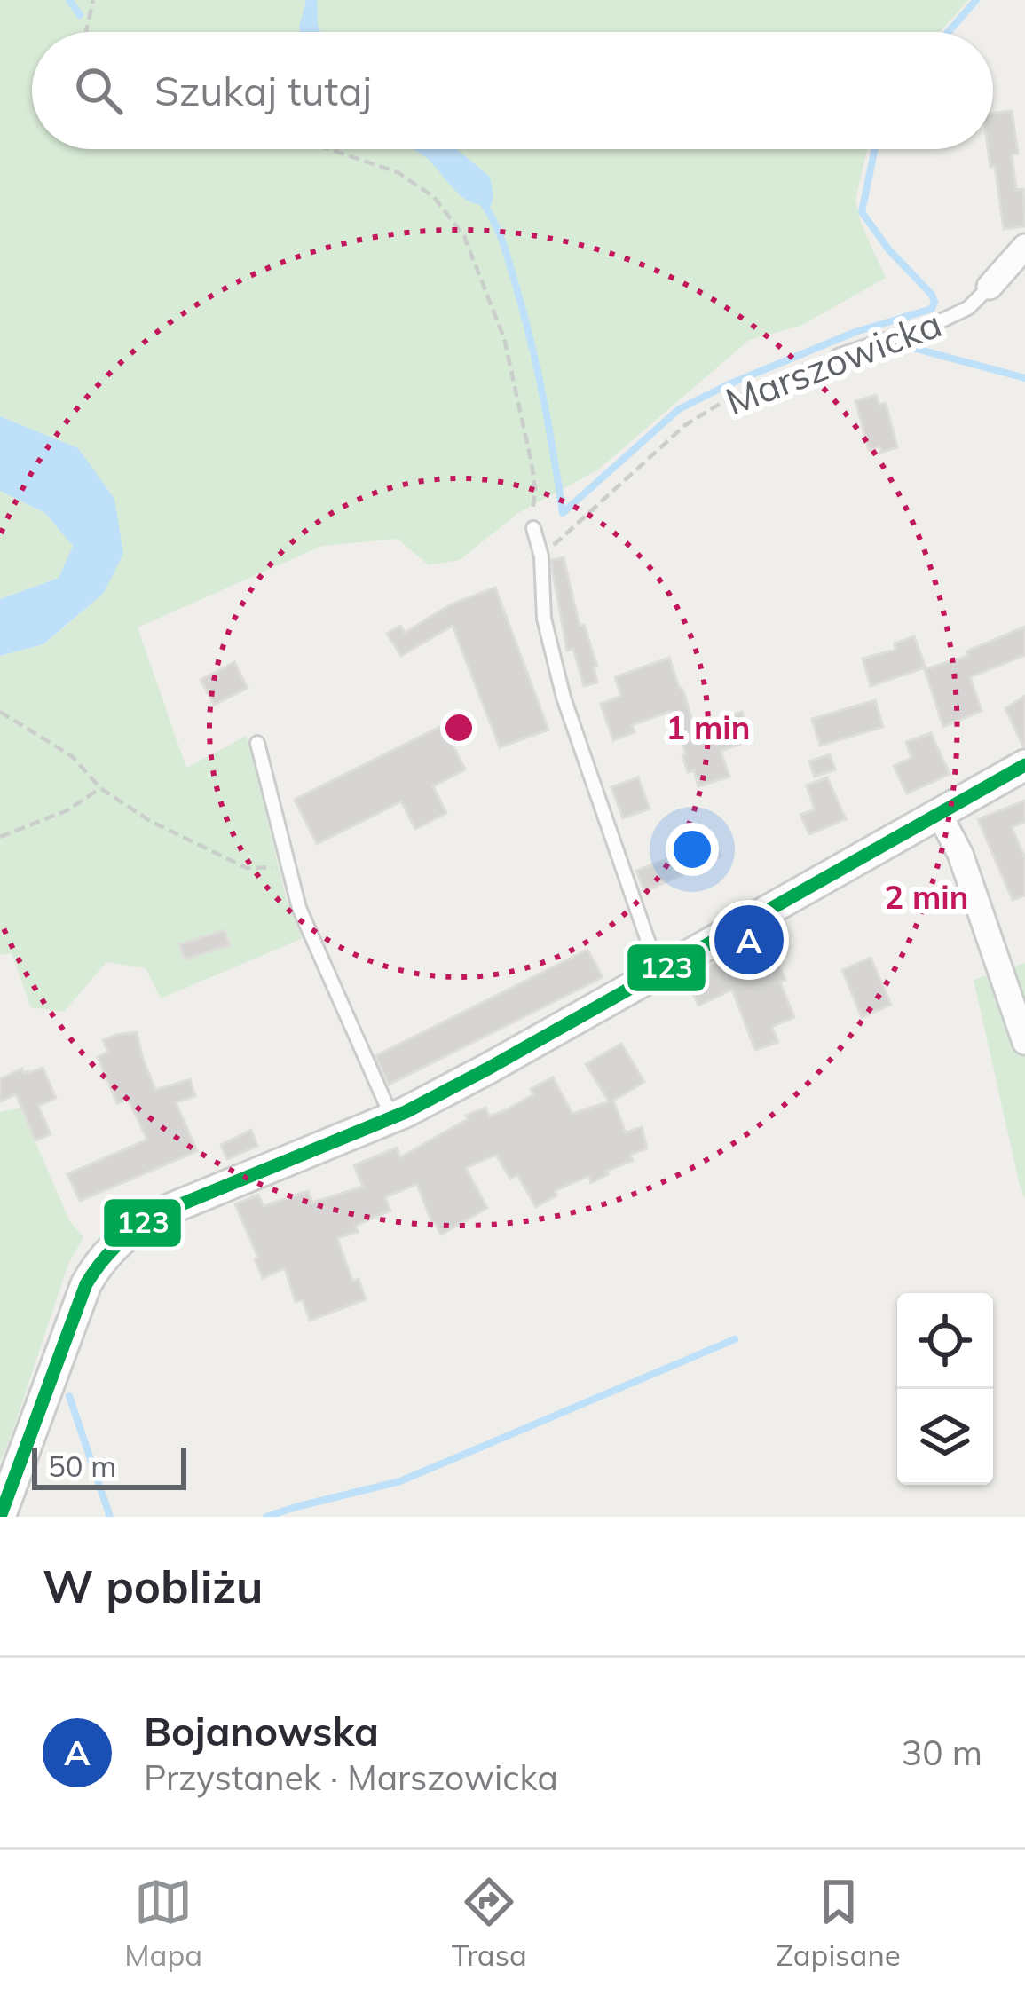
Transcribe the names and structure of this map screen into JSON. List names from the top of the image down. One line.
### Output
{"streets":{"street":["Marszowicka"]},"lines":["transit line 123"],"scale_bar":"50 m","page":{"search":"Szukaj tutaj","pins":"A","scale":"50 m","heading":"W pobliżu","list":[{"mark":"A","name":"Bojanowska","note":"Przystanek · Marszowicka","value":"30 m"}],"nav":["Mapa","Trasa","Zapisane"]},"rings":["1 min","2 min"]}
